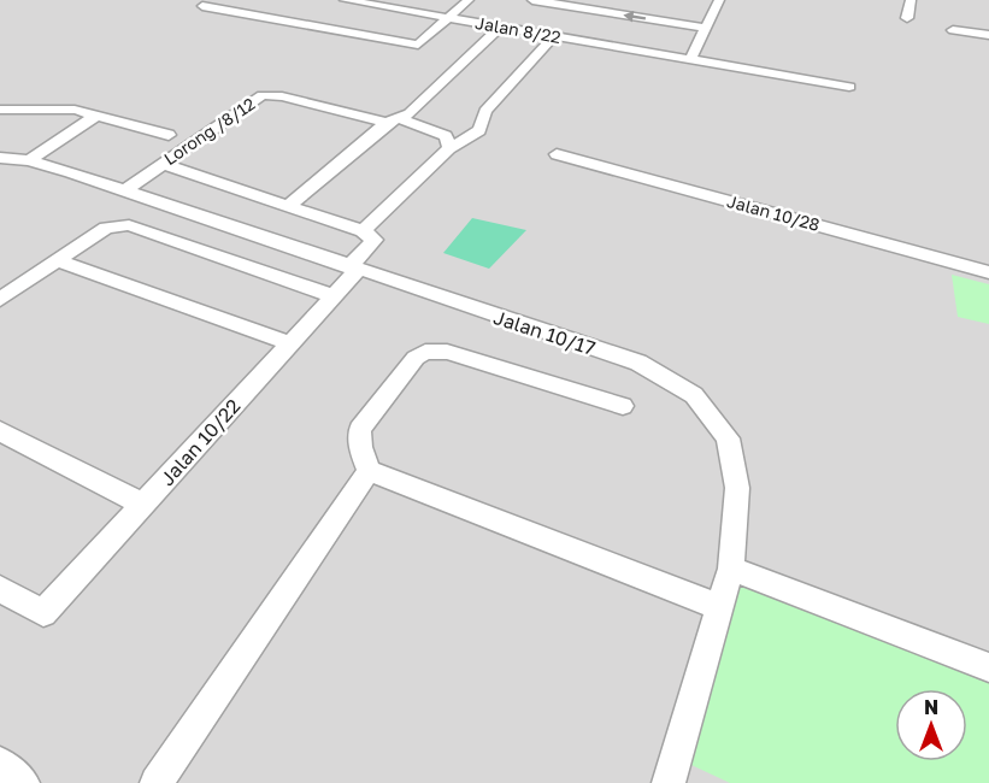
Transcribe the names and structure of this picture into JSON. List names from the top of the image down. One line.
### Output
{"streets":{"street":["Jalan 8/22","Lorong /8/12","Jalan 10/28","Jalan 10/17","Jalan 10/22"]},"crossings":[["Lorong /8/12","Jalan 10/17"],["Jalan 10/17","Jalan 10/22"]],"north":"top"}
